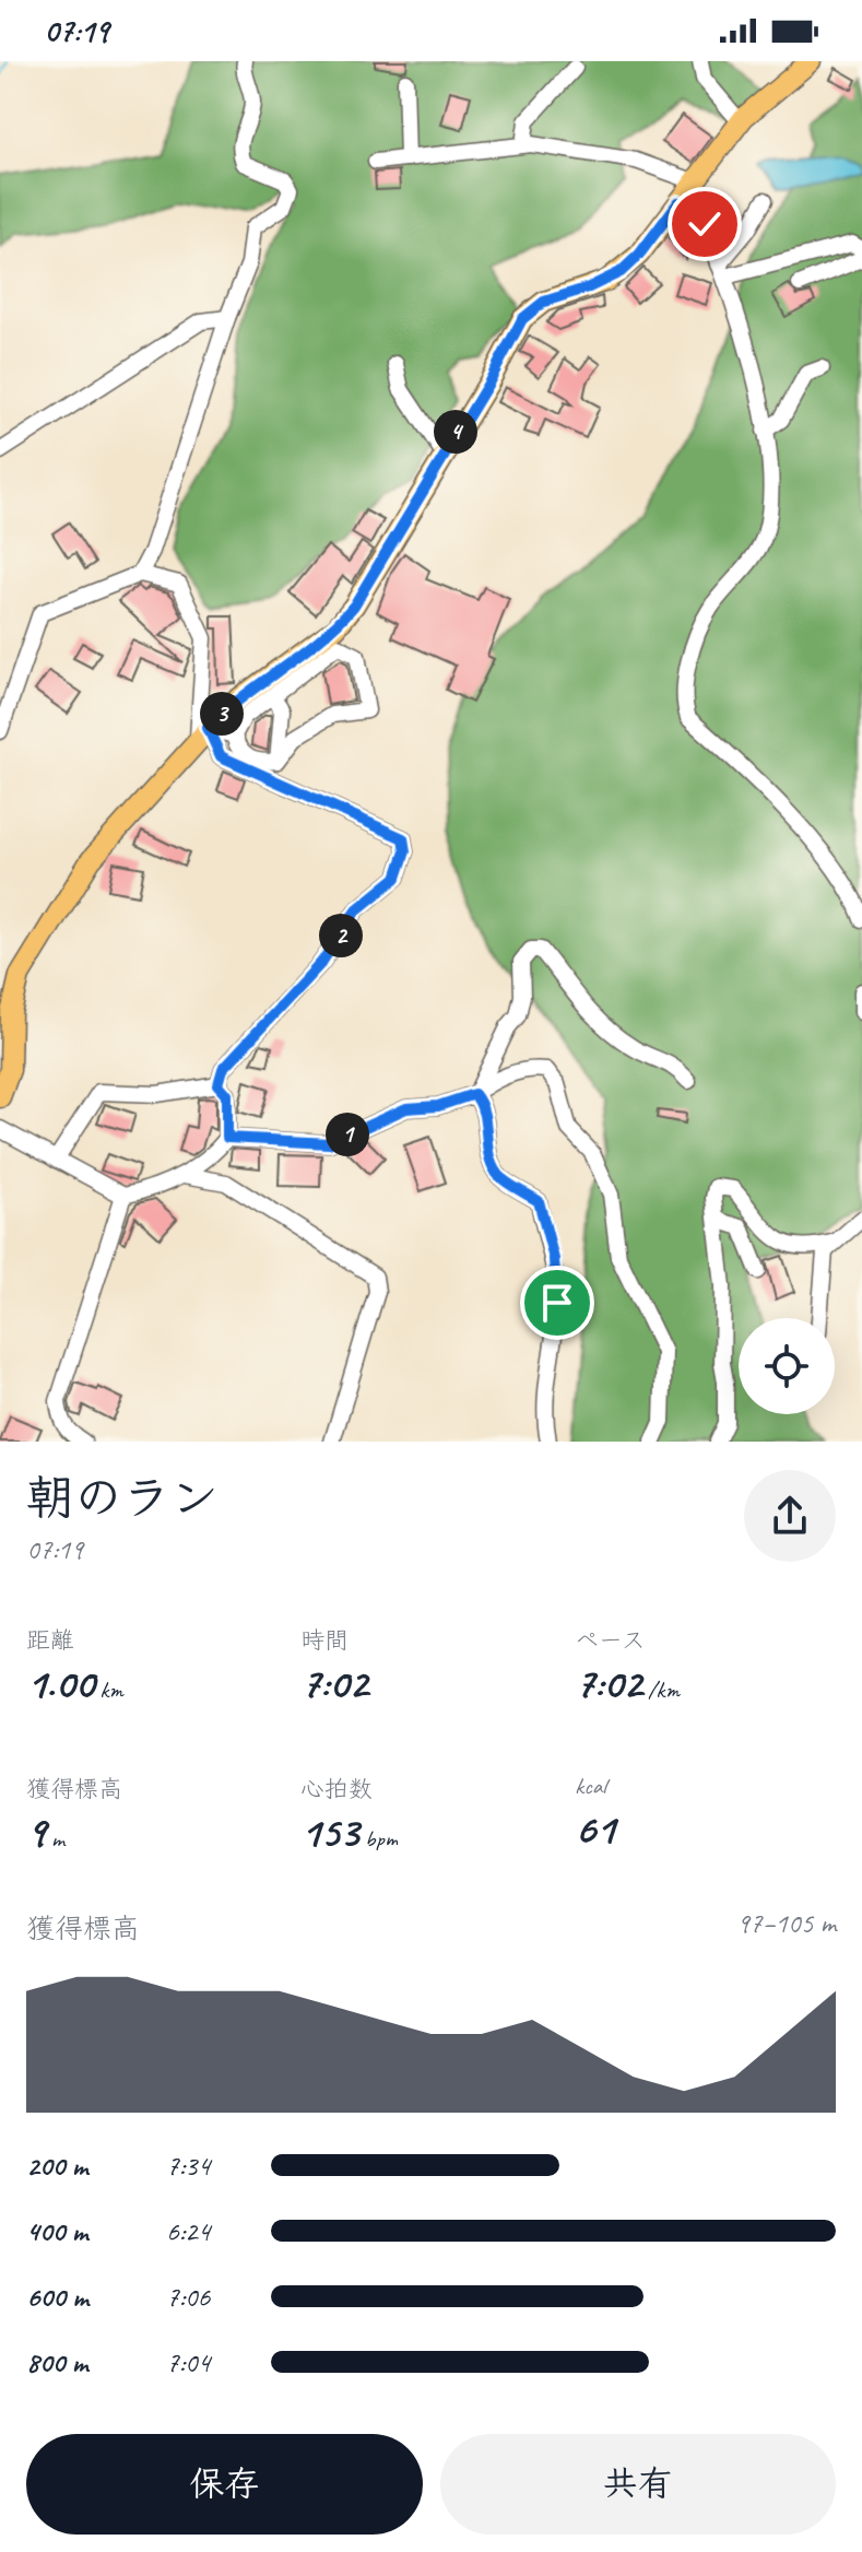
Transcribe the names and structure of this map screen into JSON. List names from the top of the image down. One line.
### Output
{"page":{"status":"07:19","pins":["4","3","2","1"],"heading":["朝のラン","07:19"],"stats":[["距離","1.00 km"],["時間","7:02"],["ペース","7:02 /km"],["獲得標高","9 m"],["心拍数","153 bpm"],["kcal","61"]],"chart":["獲得標高","97–105 m"],"list":[{"name":"200 m","note":"7:34"},{"name":"400 m","note":"6:24"},{"name":"600 m","note":"7:06"},{"name":"800 m","note":"7:04"}],"buttons":["保存","共有"]}}
